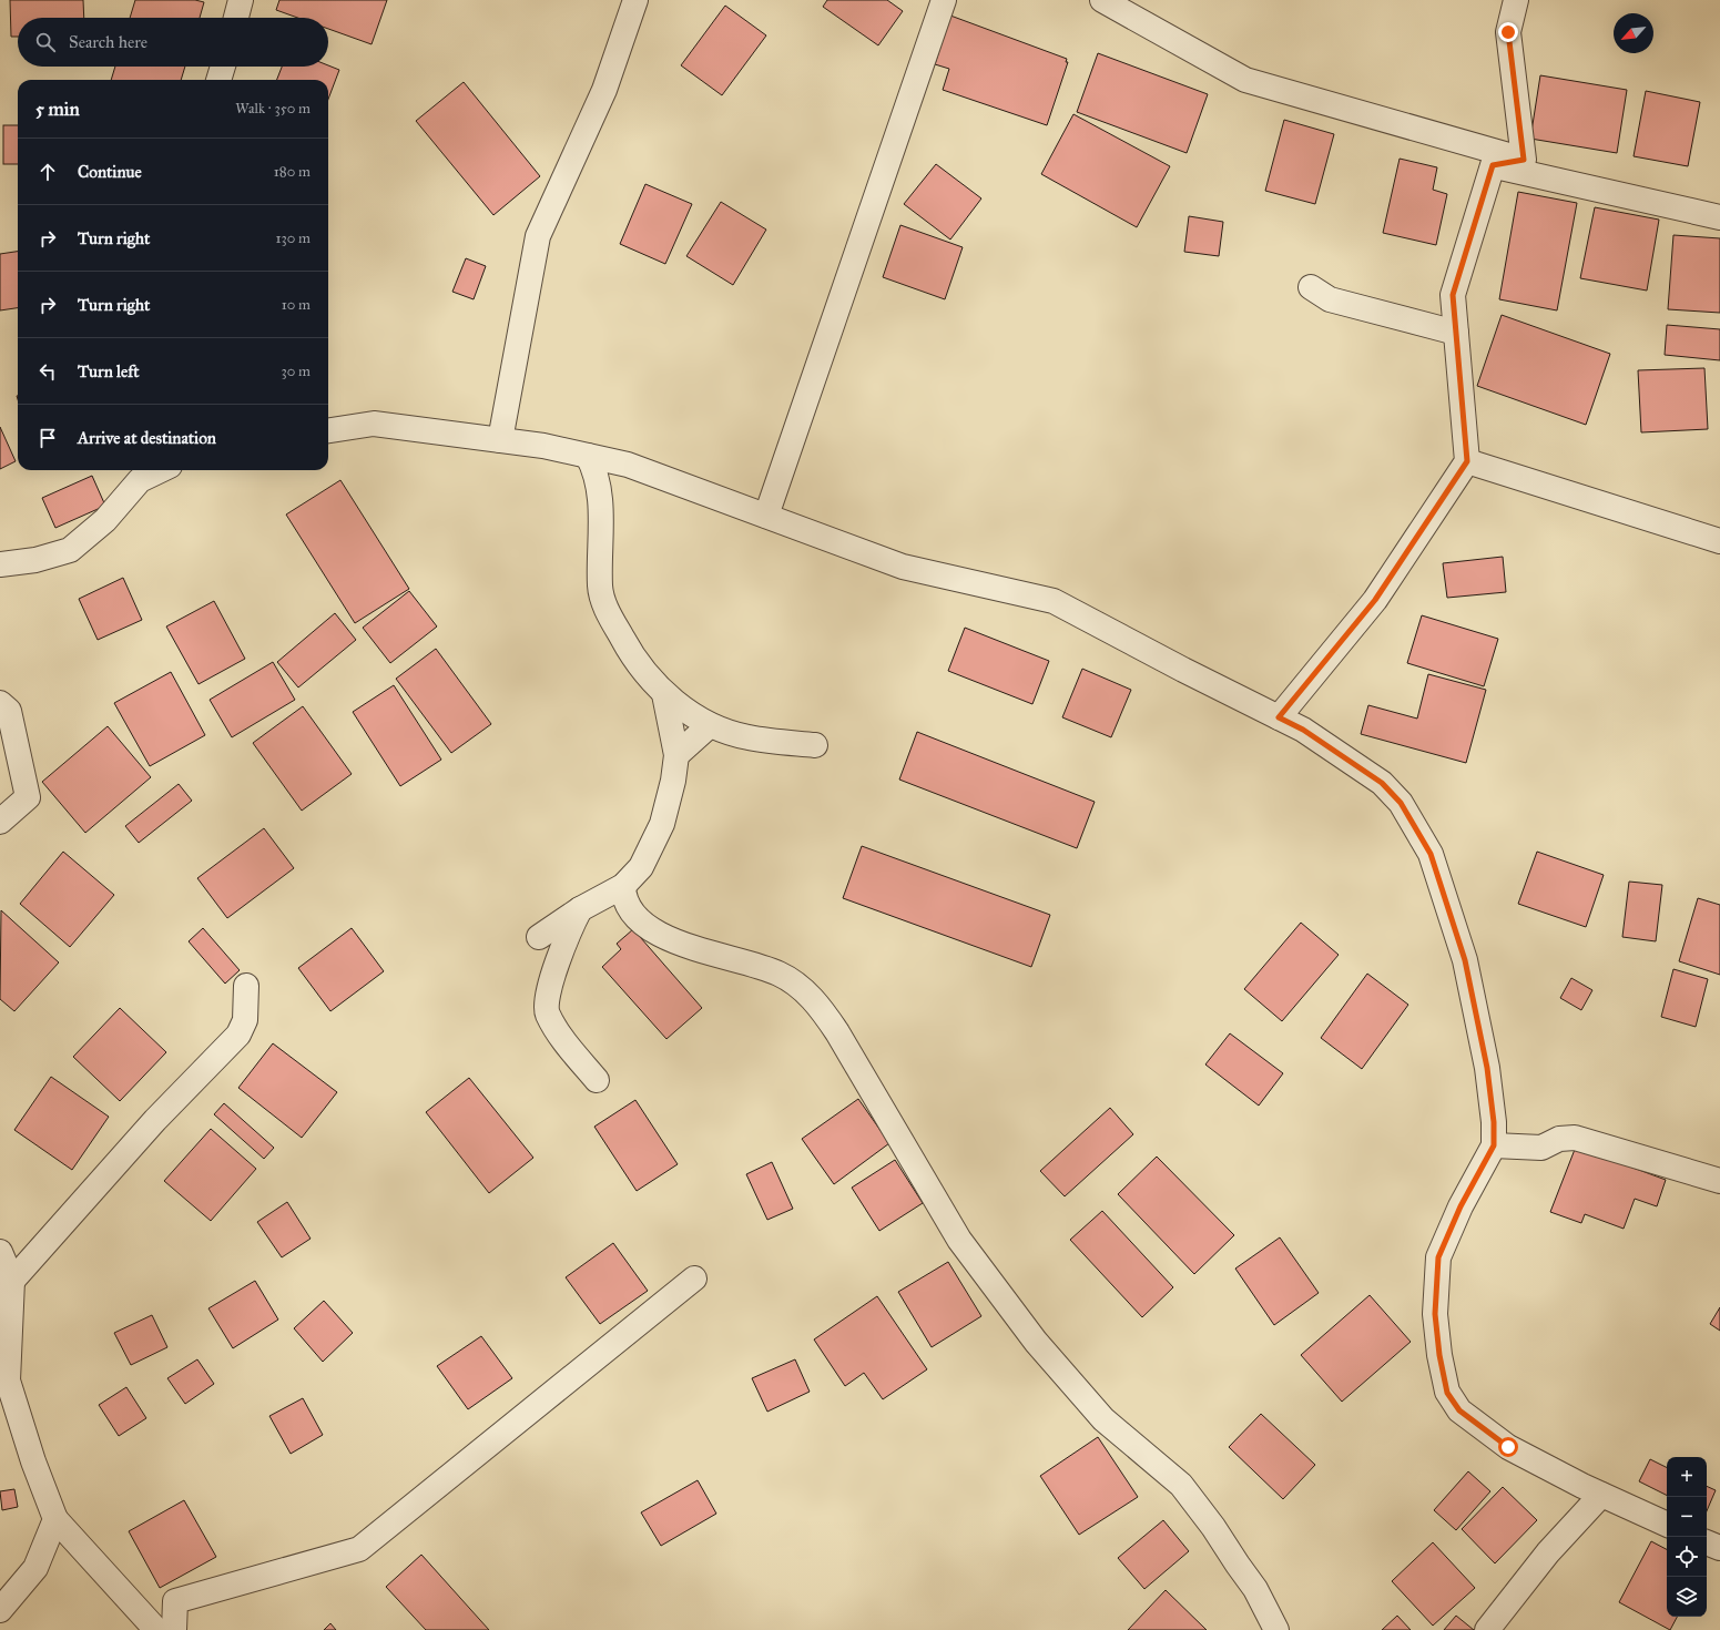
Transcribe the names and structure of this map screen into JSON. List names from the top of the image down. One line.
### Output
{"north":"bottom left","page":{"search":"Search here","heading":["5 min","Walk · 350 m"],"list":[["Continue","180 m"],["Turn right","130 m"],["Turn right","10 m"],["Turn left","30 m"],"Arrive at destination"],"map_buttons":["+","−"]}}
